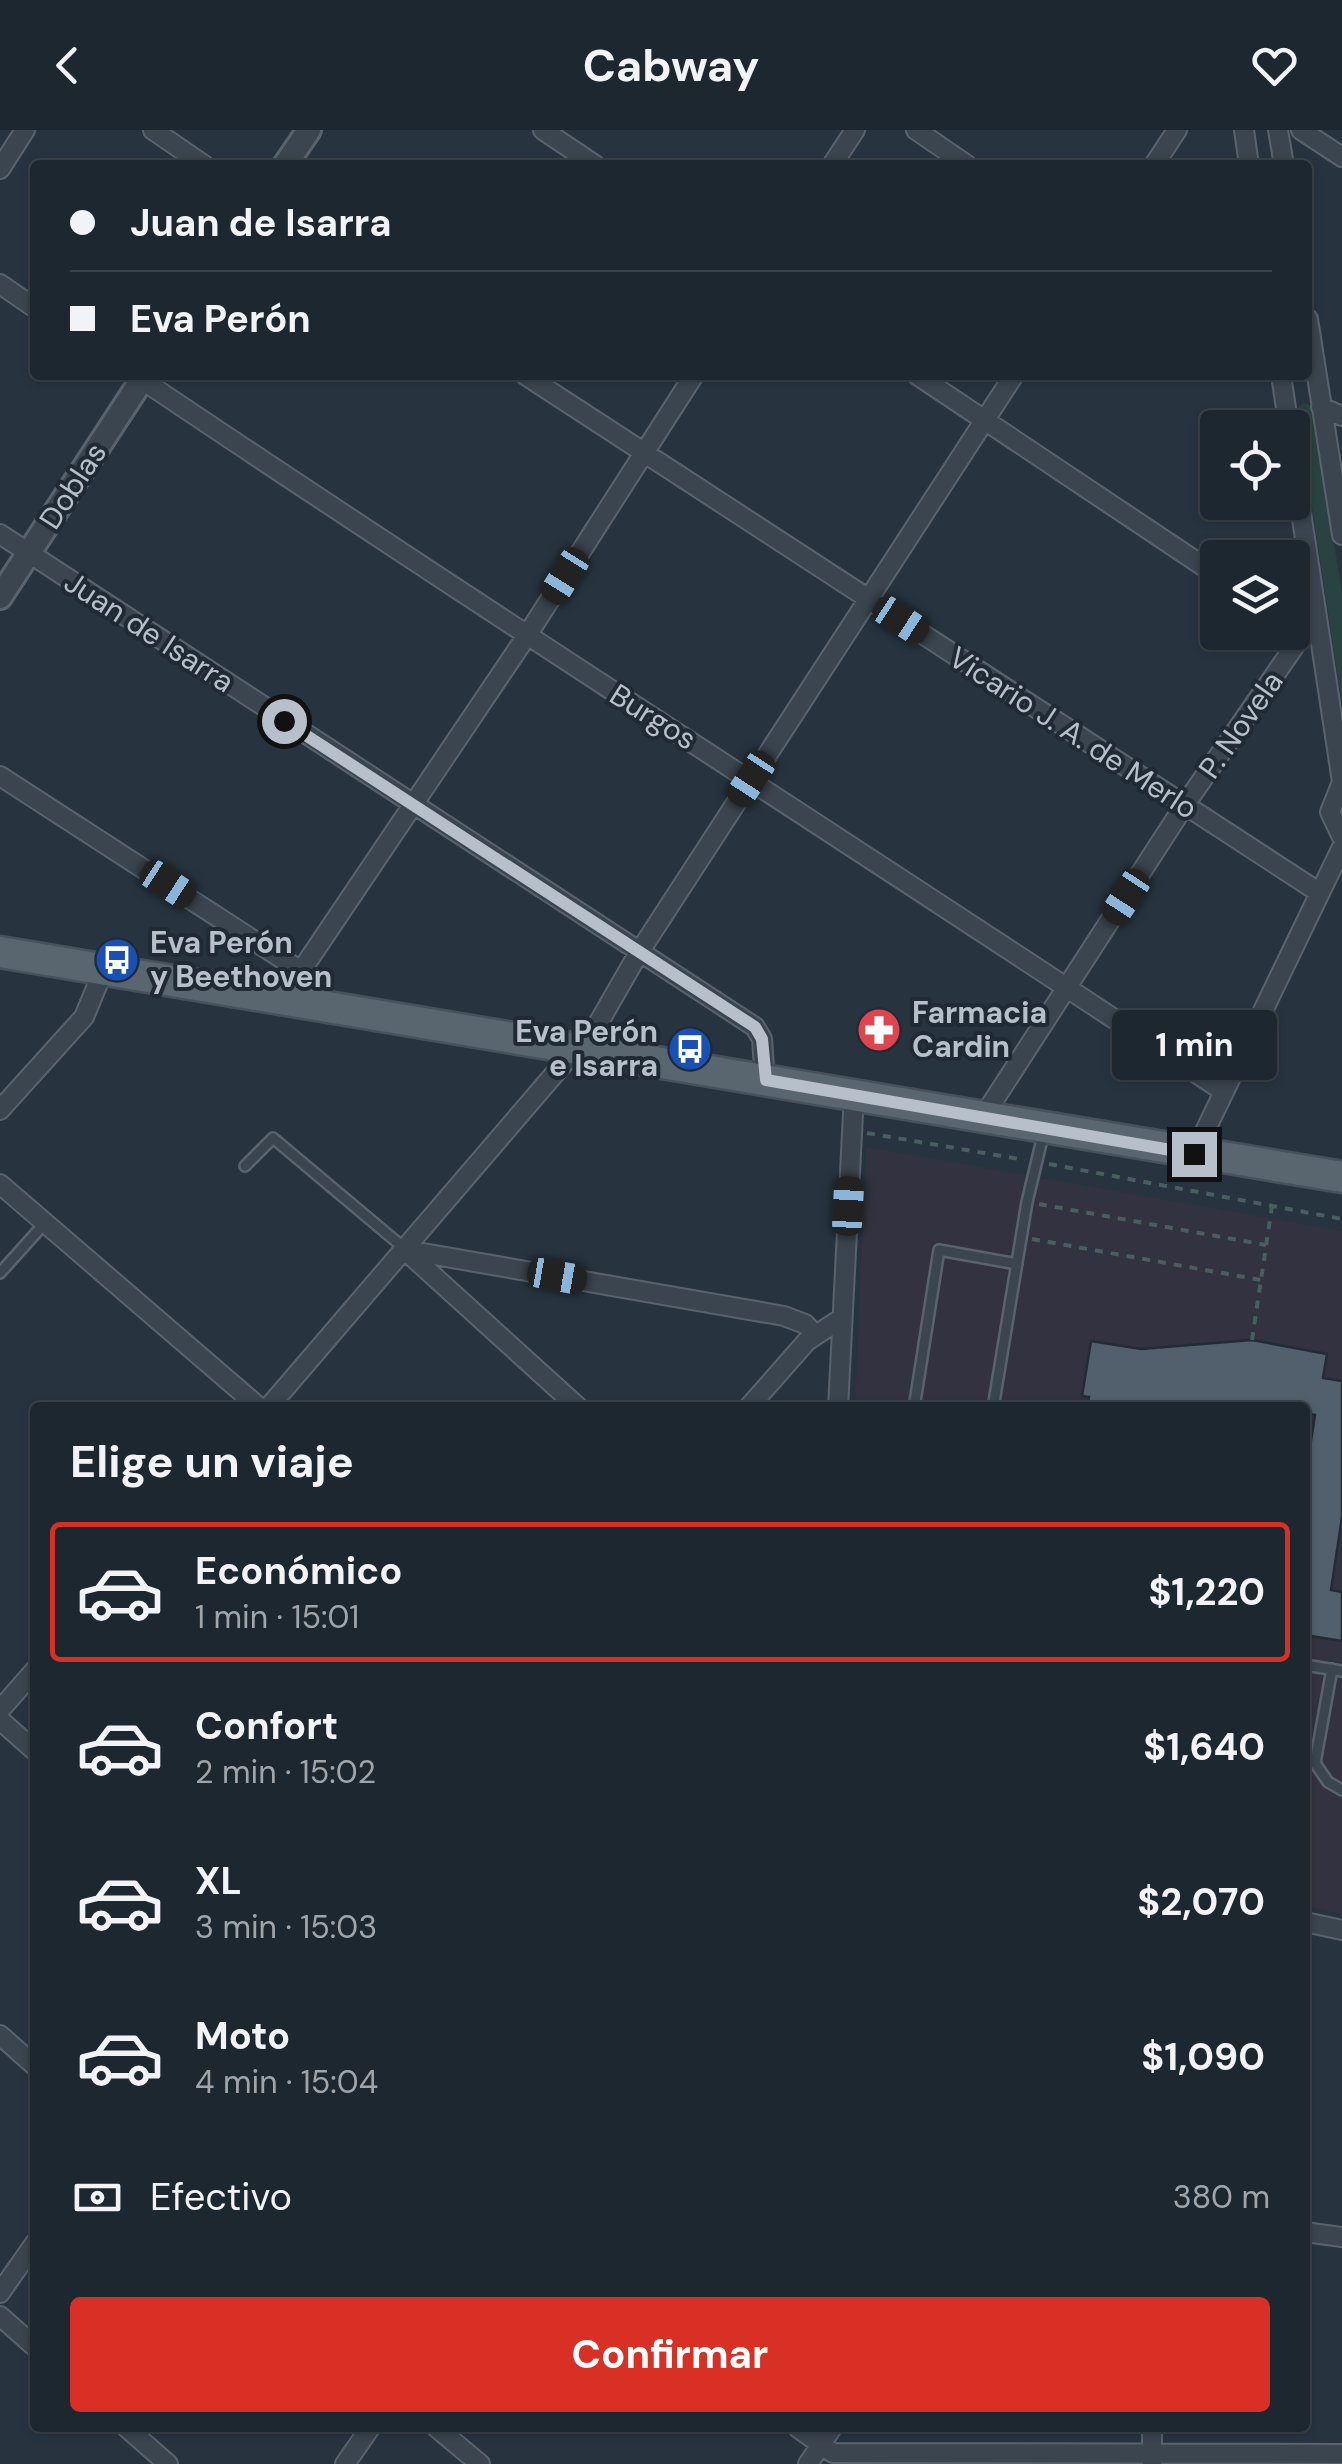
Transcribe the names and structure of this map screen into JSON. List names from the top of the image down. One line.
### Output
{"streets":{"street":["Doblas","Juan de Isarra","Burgos","P. Novela","Vicario J. A. de Merlo"]},"crossings":[["Doblas","Juan de Isarra"],["Burgos","P. Novela"],["P. Novela","Vicario J. A. de Merlo"]],"places":{"bus stop":["Eva Perón y Beethoven","Eva Perón e Isarra"],"pharmacy":["Farmacia Cardin"]},"page":{"header":"Cabway","banner":["Juan de Isarra","Eva Perón"],"bubble":"1 min","heading":"Elige un viaje","list":[{"name":"Económico","note":"1 min · 15:01","value":"$1,220"},{"name":"Confort","note":"2 min · 15:02","value":"$1,640"},{"name":"XL","note":"3 min · 15:03","value":"$2,070"},{"name":"Moto","note":"4 min · 15:04","value":"$1,090"}],"pay":["Efectivo","380 m"],"buttons":"Confirmar"}}
